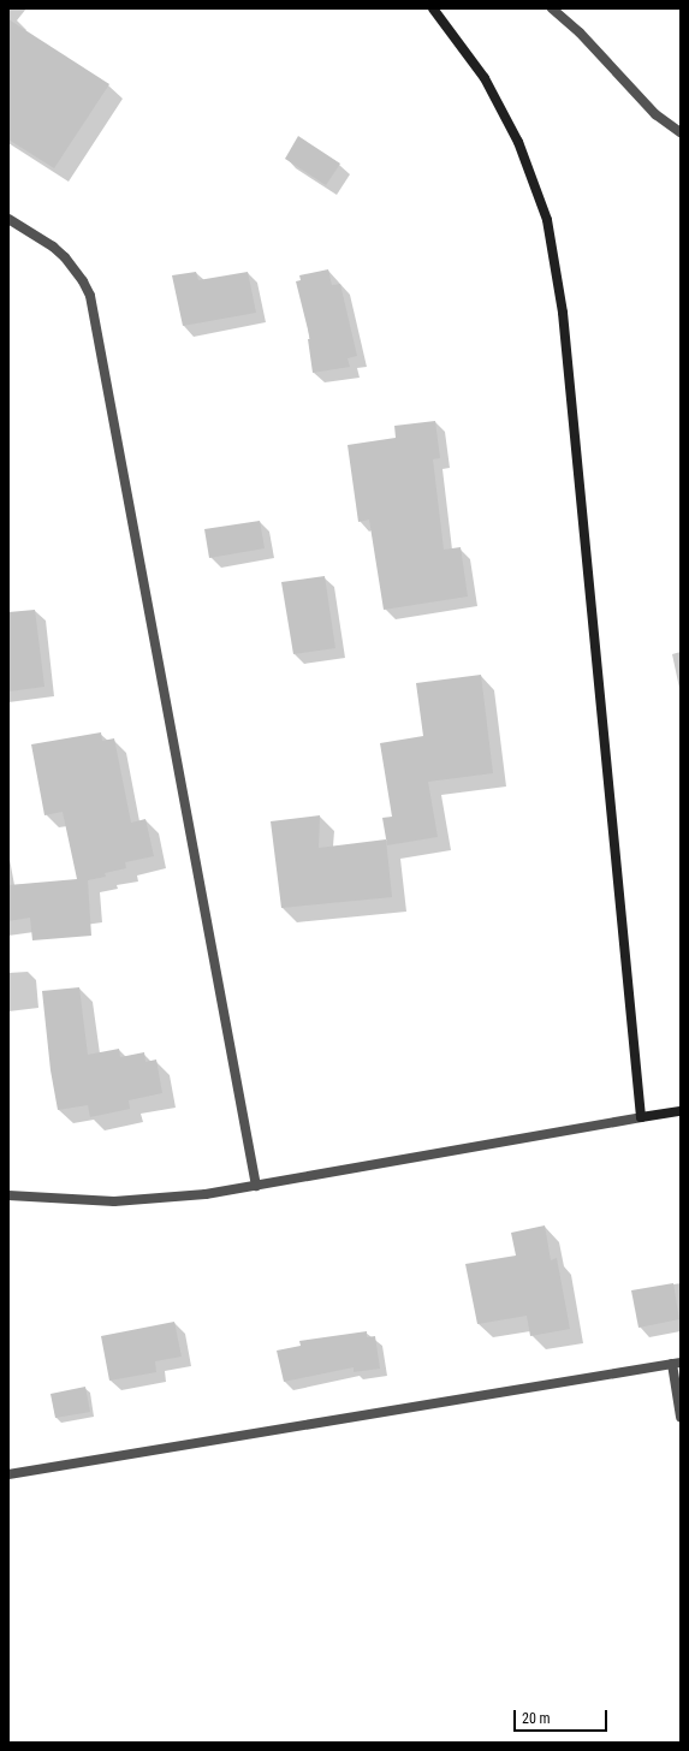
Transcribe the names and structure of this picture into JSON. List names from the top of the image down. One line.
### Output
{"scale_bar":"20 m"}
